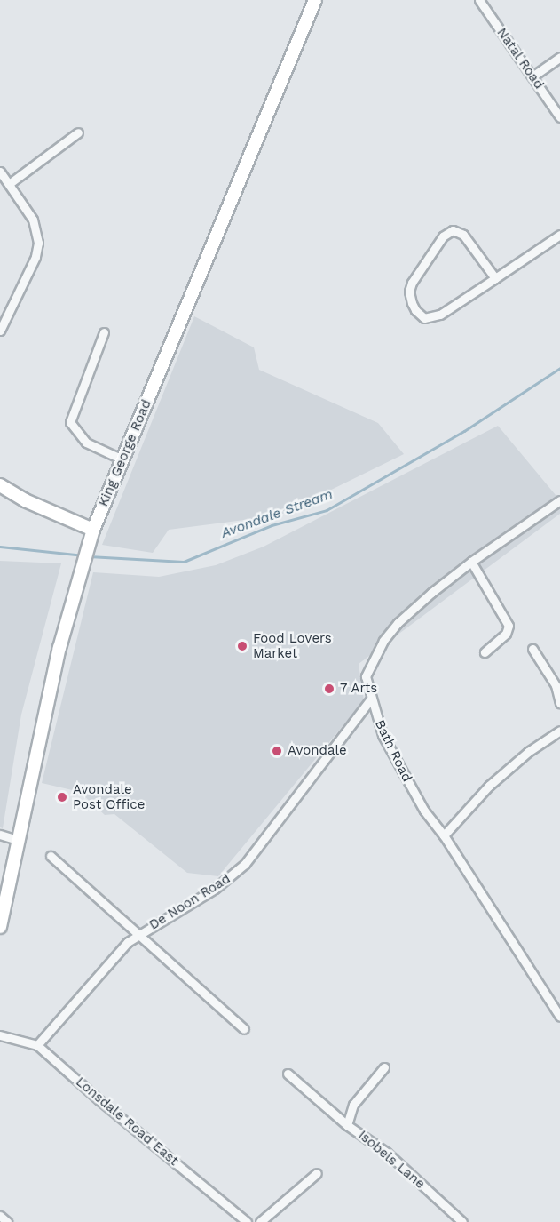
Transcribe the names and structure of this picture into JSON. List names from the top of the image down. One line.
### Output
{"streets":{"main road":["King George Road"],"street":["Natal Road","Bath Road","De Noon Road","Lonsdale Road East","Isobels Lane"]},"crossings":[["Bath Road","De Noon Road"],["De Noon Road","Lonsdale Road East"]],"water":["Avondale Stream"],"places":["Food Lovers Market","7 Arts","Avondale","Avondale Post Office"]}
